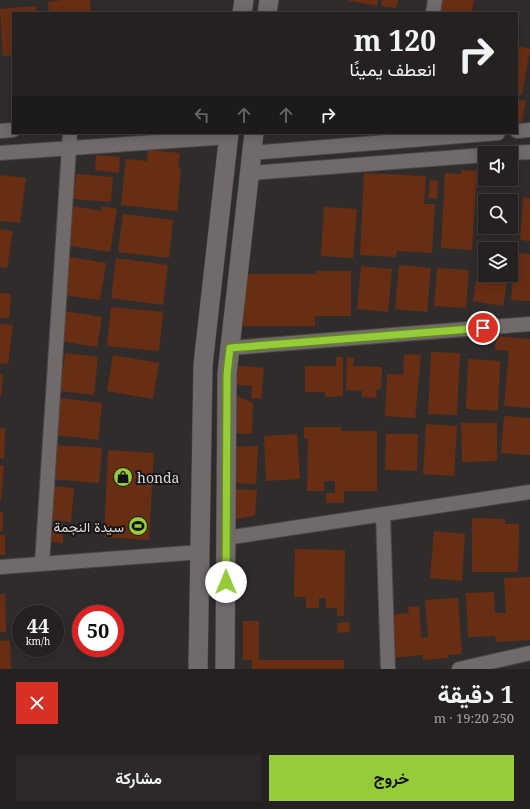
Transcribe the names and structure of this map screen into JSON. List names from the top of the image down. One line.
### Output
{"places":{"shop":["honda"],"sports":["سيدة النجمة"]},"page":{"turn":["120 m","انعطف يمينًا"],"speed":"44 km/h","limit":"50","heading":["1 دقيقة","250 m · 19:20"],"buttons":["خروج","مشاركة"]}}
